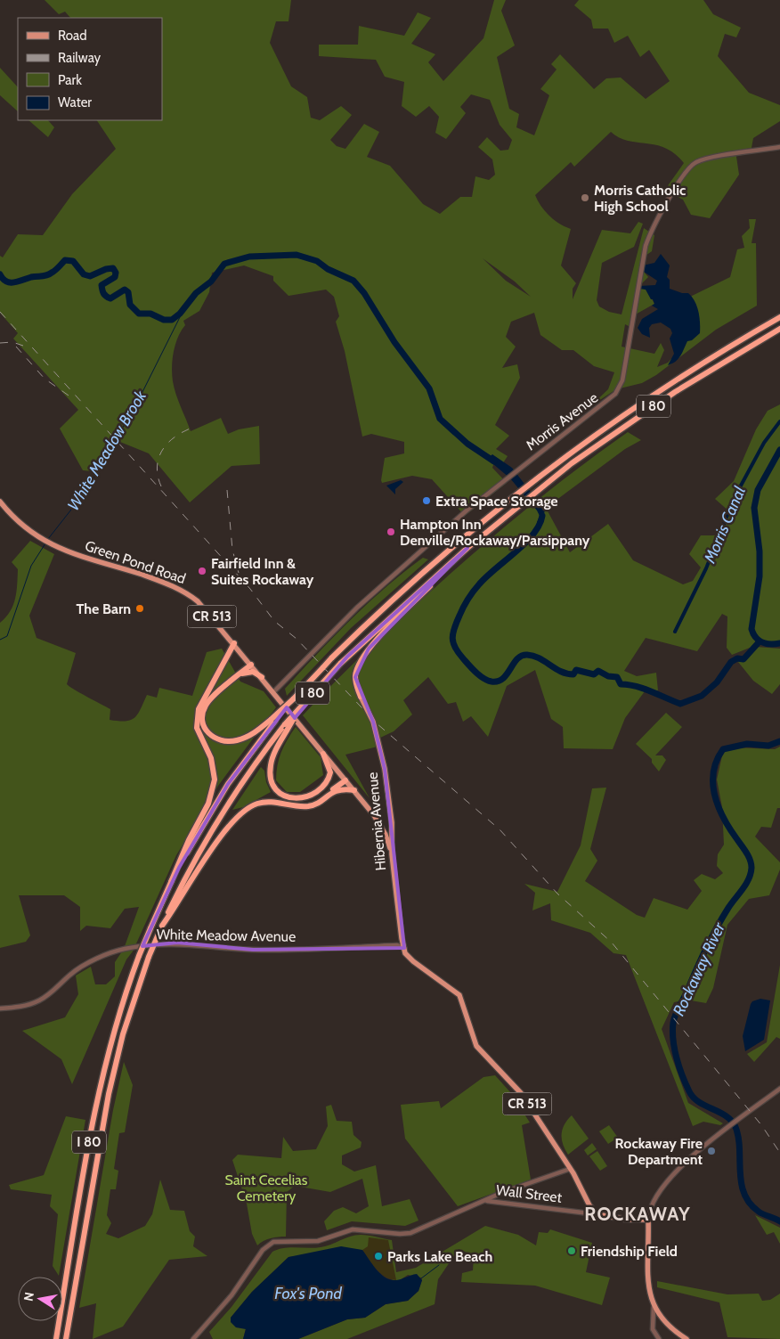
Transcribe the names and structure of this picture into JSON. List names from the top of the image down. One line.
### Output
{"streets":{"highway":["I 80"],"main road":["Green Pond Road","CR 513","Hibernia Avenue","Wall Street"],"street":["Morris Avenue","White Meadow Avenue"]},"crossings":[["Morris Avenue","Green Pond Road"],["Green Pond Road","Hibernia Avenue"],["CR 513","Hibernia Avenue"],["CR 513","White Meadow Avenue"],["CR 513","Wall Street"],["Hibernia Avenue","White Meadow Avenue"]],"districts":["ROCKAWAY"],"water":["White Meadow Brook","Morris Canal","Rockaway River","Fox's Pond"],"parks":["Saint Cecelias Cemetery"],"places":["Morris Catholic High School","Extra Space Storage","Hampton Inn Denville/Rockaway/Parsippany","Fairfield Inn & Suites Rockaway","The Barn","Rockaway Fire Department","Friendship Field","Parks Lake Beach"],"legend":["Road","Railway","Park","Water"],"north":"left"}
